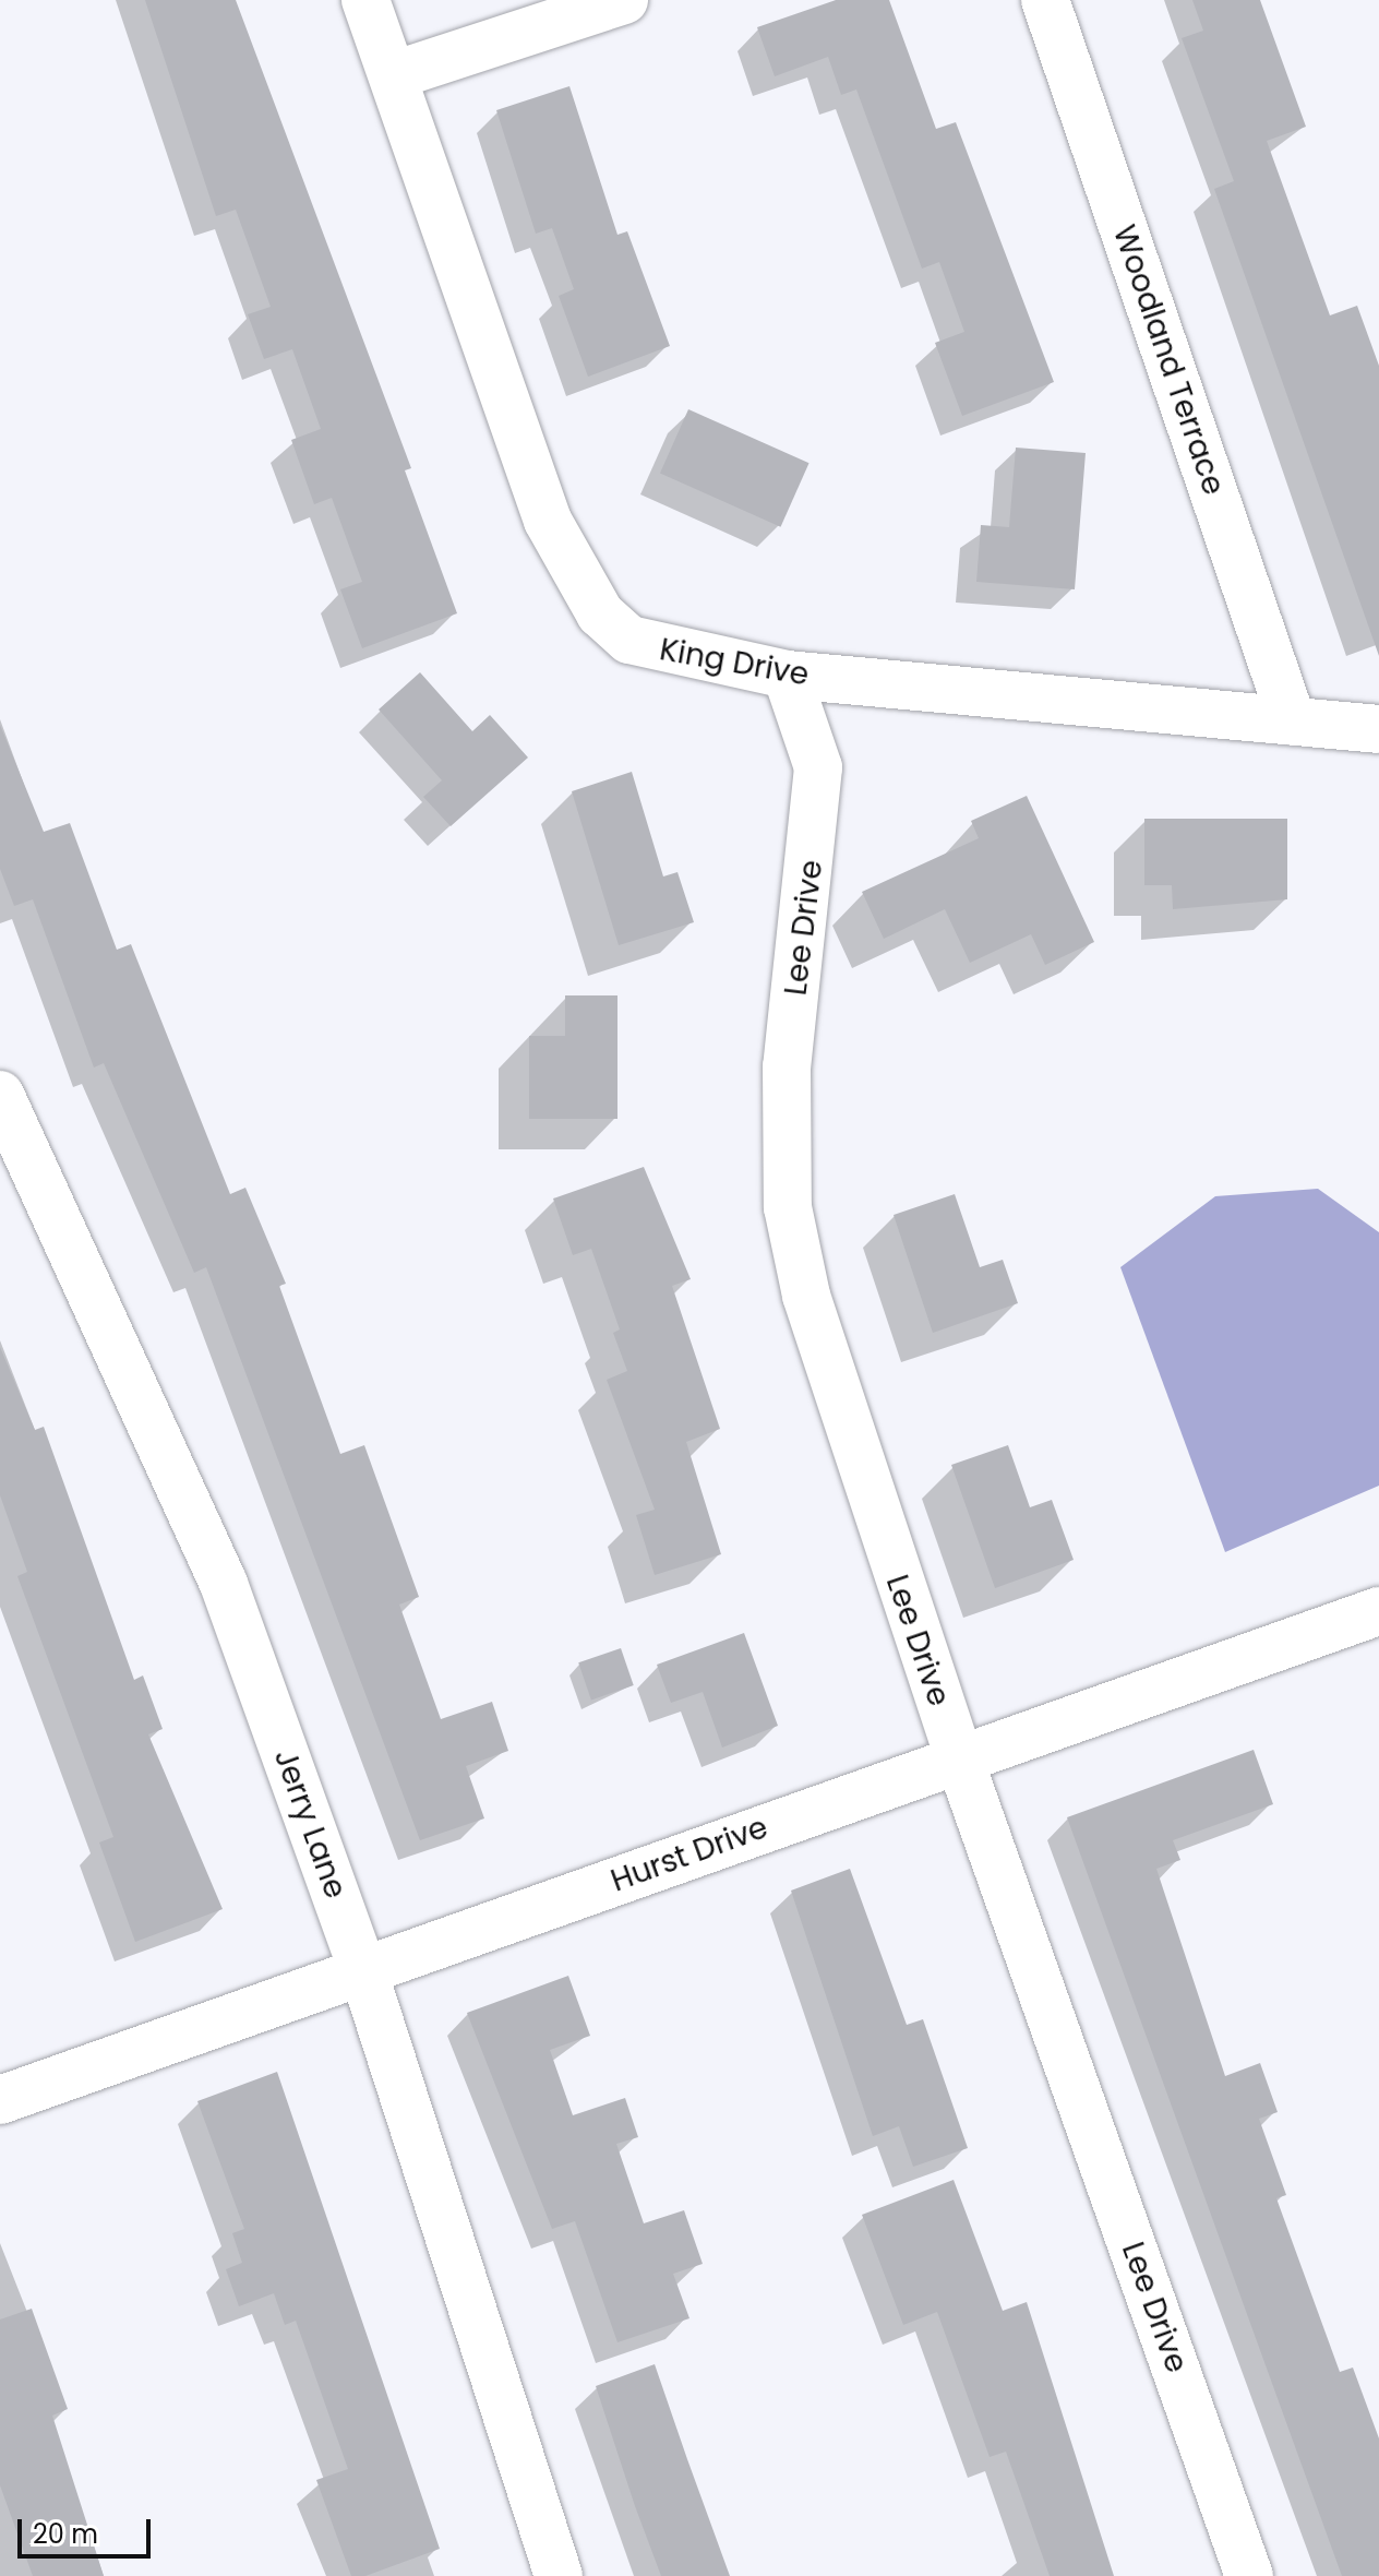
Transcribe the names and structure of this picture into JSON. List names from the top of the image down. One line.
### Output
{"streets":{"street":["Woodland Terrace","King Drive","Lee Drive","Jerry Lane","Hurst Drive"]},"crossings":[["Woodland Terrace","King Drive"],["King Drive","Lee Drive"],["Lee Drive","Hurst Drive"],["Jerry Lane","Hurst Drive"]],"scale_bar":"20 m"}
